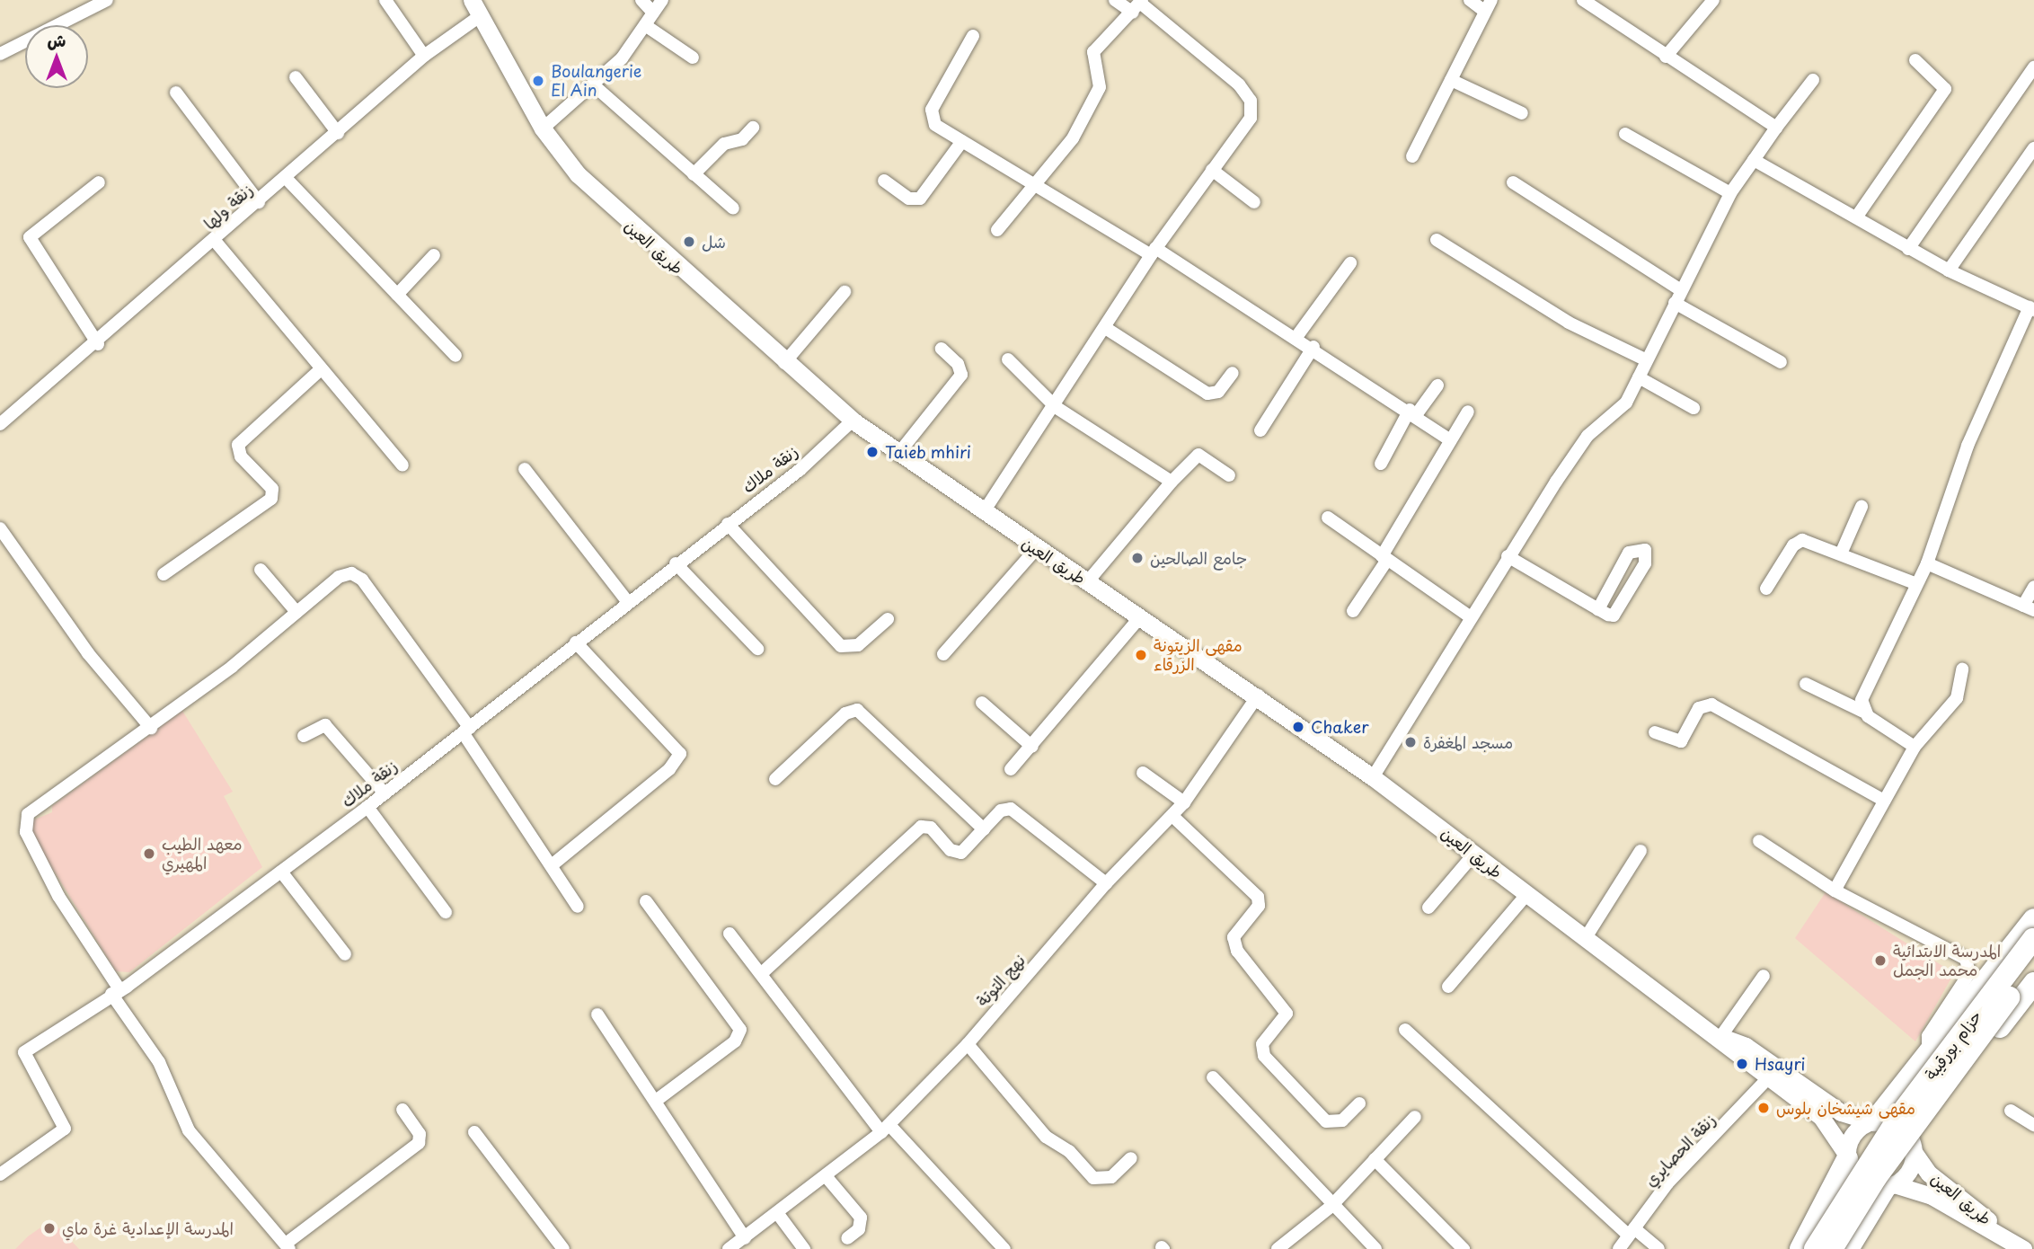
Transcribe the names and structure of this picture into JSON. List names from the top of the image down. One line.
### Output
{"streets":{"highway":["حزام بورقيبة"],"main road":["طريق العين"],"street":["زنقة ولها","زنقة ملاك","نهج التوتة","زنقة الحصايري"]},"crossings":[["زنقة ولها","طريق العين"],["طريق العين","زنقة ملاك"],["طريق العين","نهج التوتة"],["طريق العين","زنقة الحصايري"]],"places":["Boulangerie El Ain","شل","Taieb mhiri","جامع الصالحين","مقهى الزيتونة الزرقاء","Chaker","مسجد المغفرة","معهد الطيب المهيري","المدرسة الابتدائية محمد الجمل","Hsayri","مقهى شيشخان بلوس","المدرسة الإعدادية غرة ماي"],"north":"top"}
